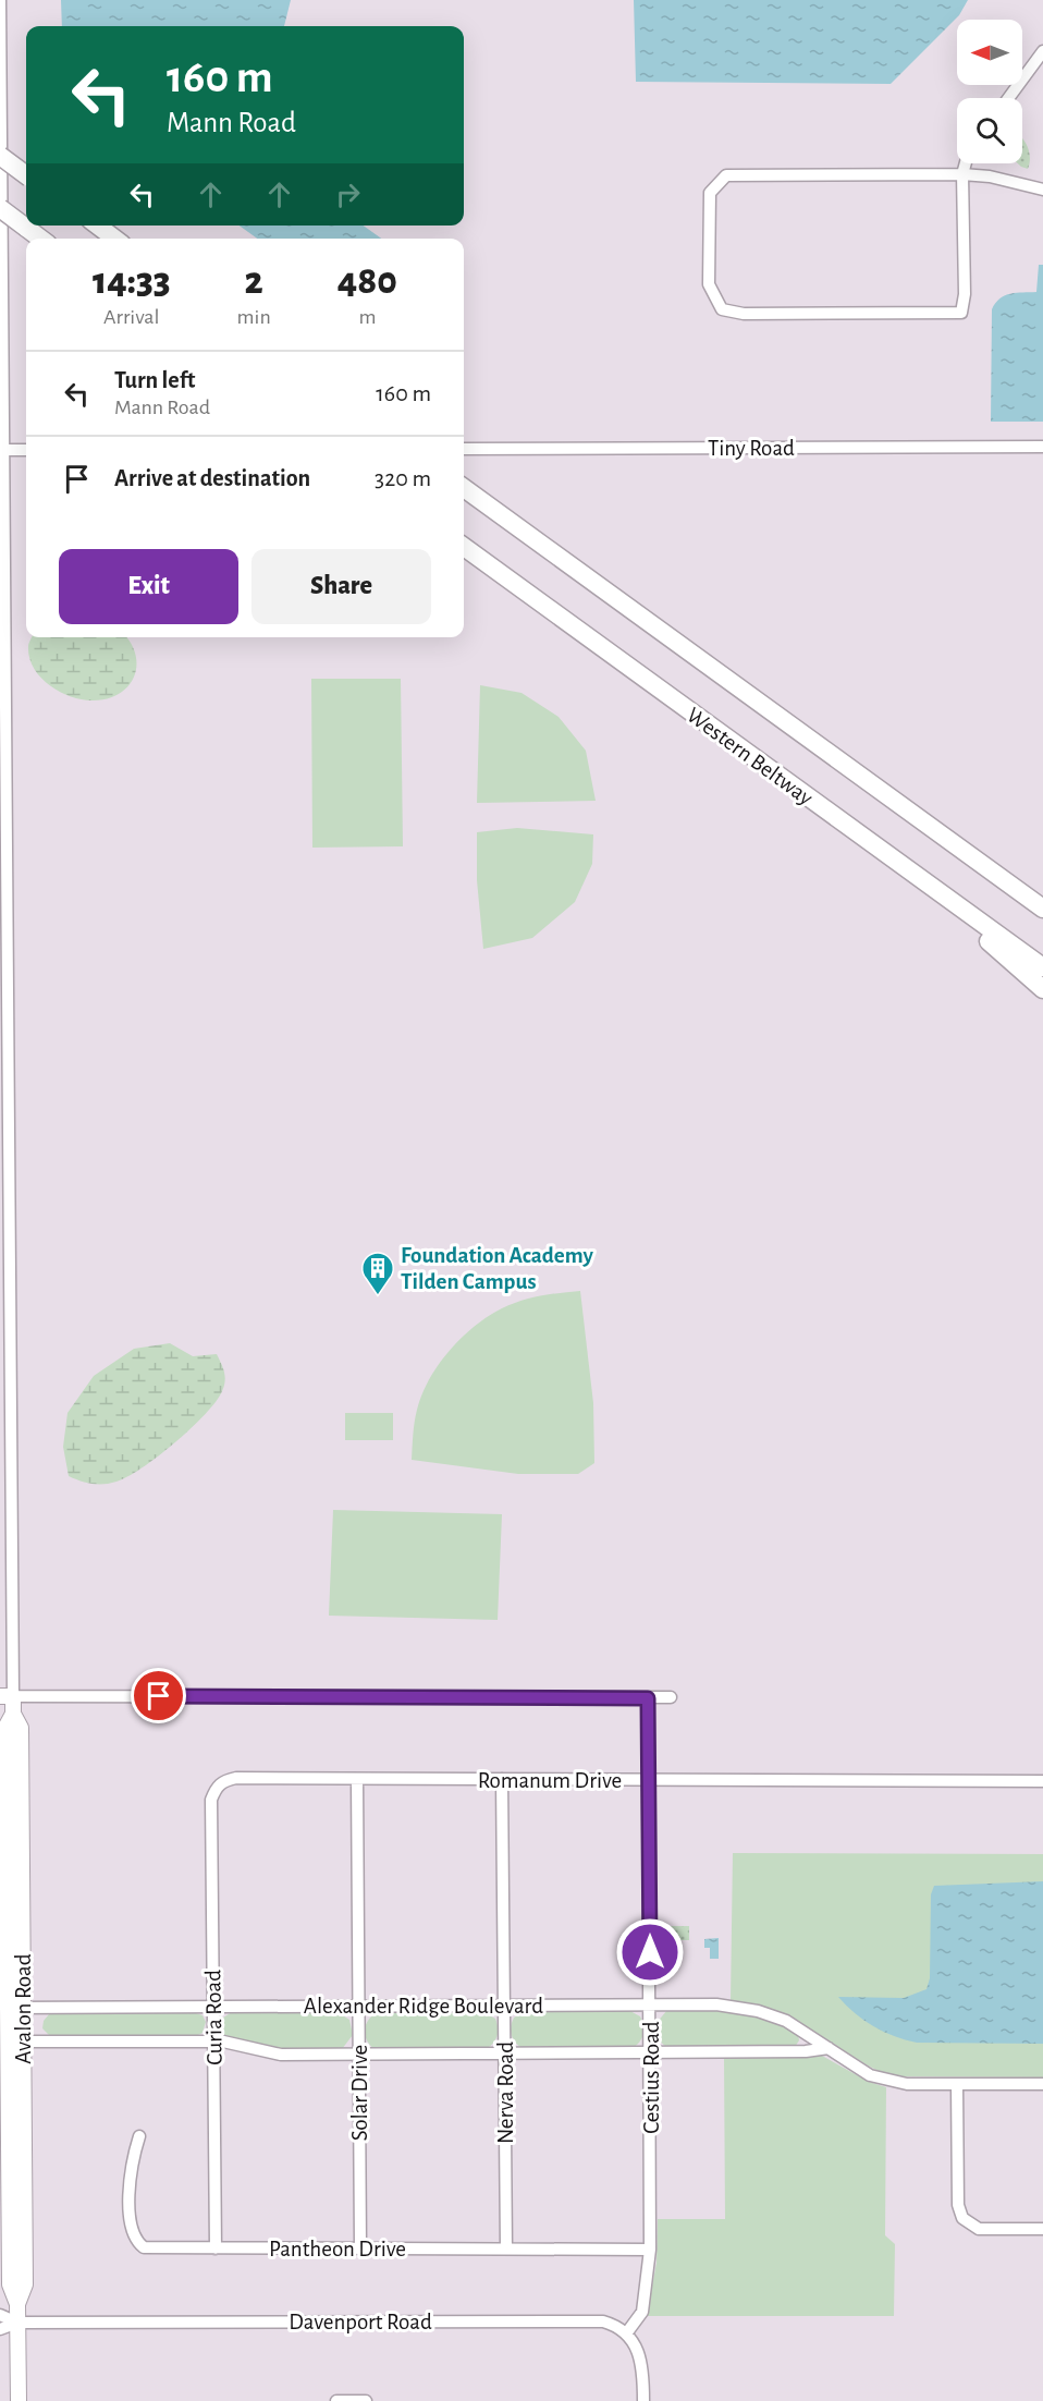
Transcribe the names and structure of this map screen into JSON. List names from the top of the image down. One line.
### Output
{"streets":{"highway":["Western Beltway"],"main road":["Avalon Road"],"street":["Tiny Road","Romanum Drive","Alexander Ridge Boulevard","Curia Road","Cestius Road","Solar Drive","Nerva Road","Pantheon Drive","Davenport Road"]},"crossings":[["Romanum Drive","Curia Road"],["Romanum Drive","Cestius Road"],["Romanum Drive","Solar Drive"],["Romanum Drive","Nerva Road"],["Alexander Ridge Boulevard","Avalon Road"],["Alexander Ridge Boulevard","Curia Road"],["Alexander Ridge Boulevard","Cestius Road"],["Alexander Ridge Boulevard","Solar Drive"],["Alexander Ridge Boulevard","Nerva Road"],["Avalon Road","Davenport Road"],["Curia Road","Pantheon Drive"],["Cestius Road","Pantheon Drive"],["Cestius Road","Davenport Road"],["Solar Drive","Pantheon Drive"],["Nerva Road","Pantheon Drive"]],"places":{"building":["Foundation Academy Tilden Campus"]},"north":"left","page":{"turn":["160 m","Mann Road"],"eta":["14:33","Arrival","2","min","480","m"],"list":[{"name":"Turn left","note":"Mann Road","value":"160 m"},{"name":"Arrive at destination","value":"320 m"}],"buttons":["Exit","Share"]}}
